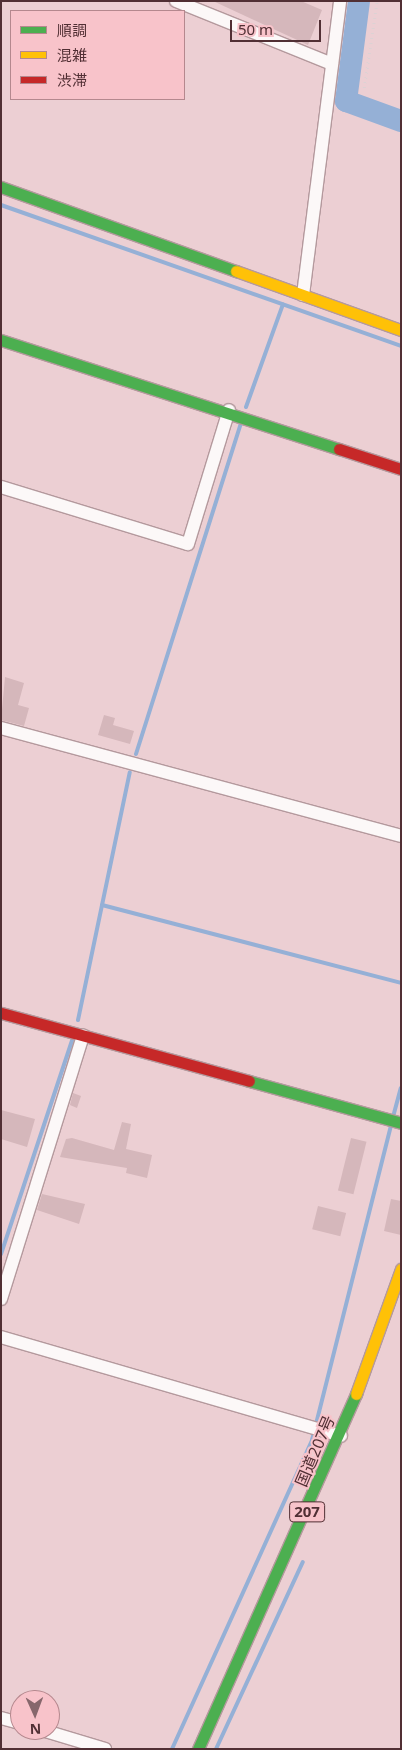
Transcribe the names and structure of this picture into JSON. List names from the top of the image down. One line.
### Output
{"streets":{"main road":["国道207号","207"]},"legend":["順調","混雑","渋滞"],"scale_bar":"50 m","north":"bottom"}
